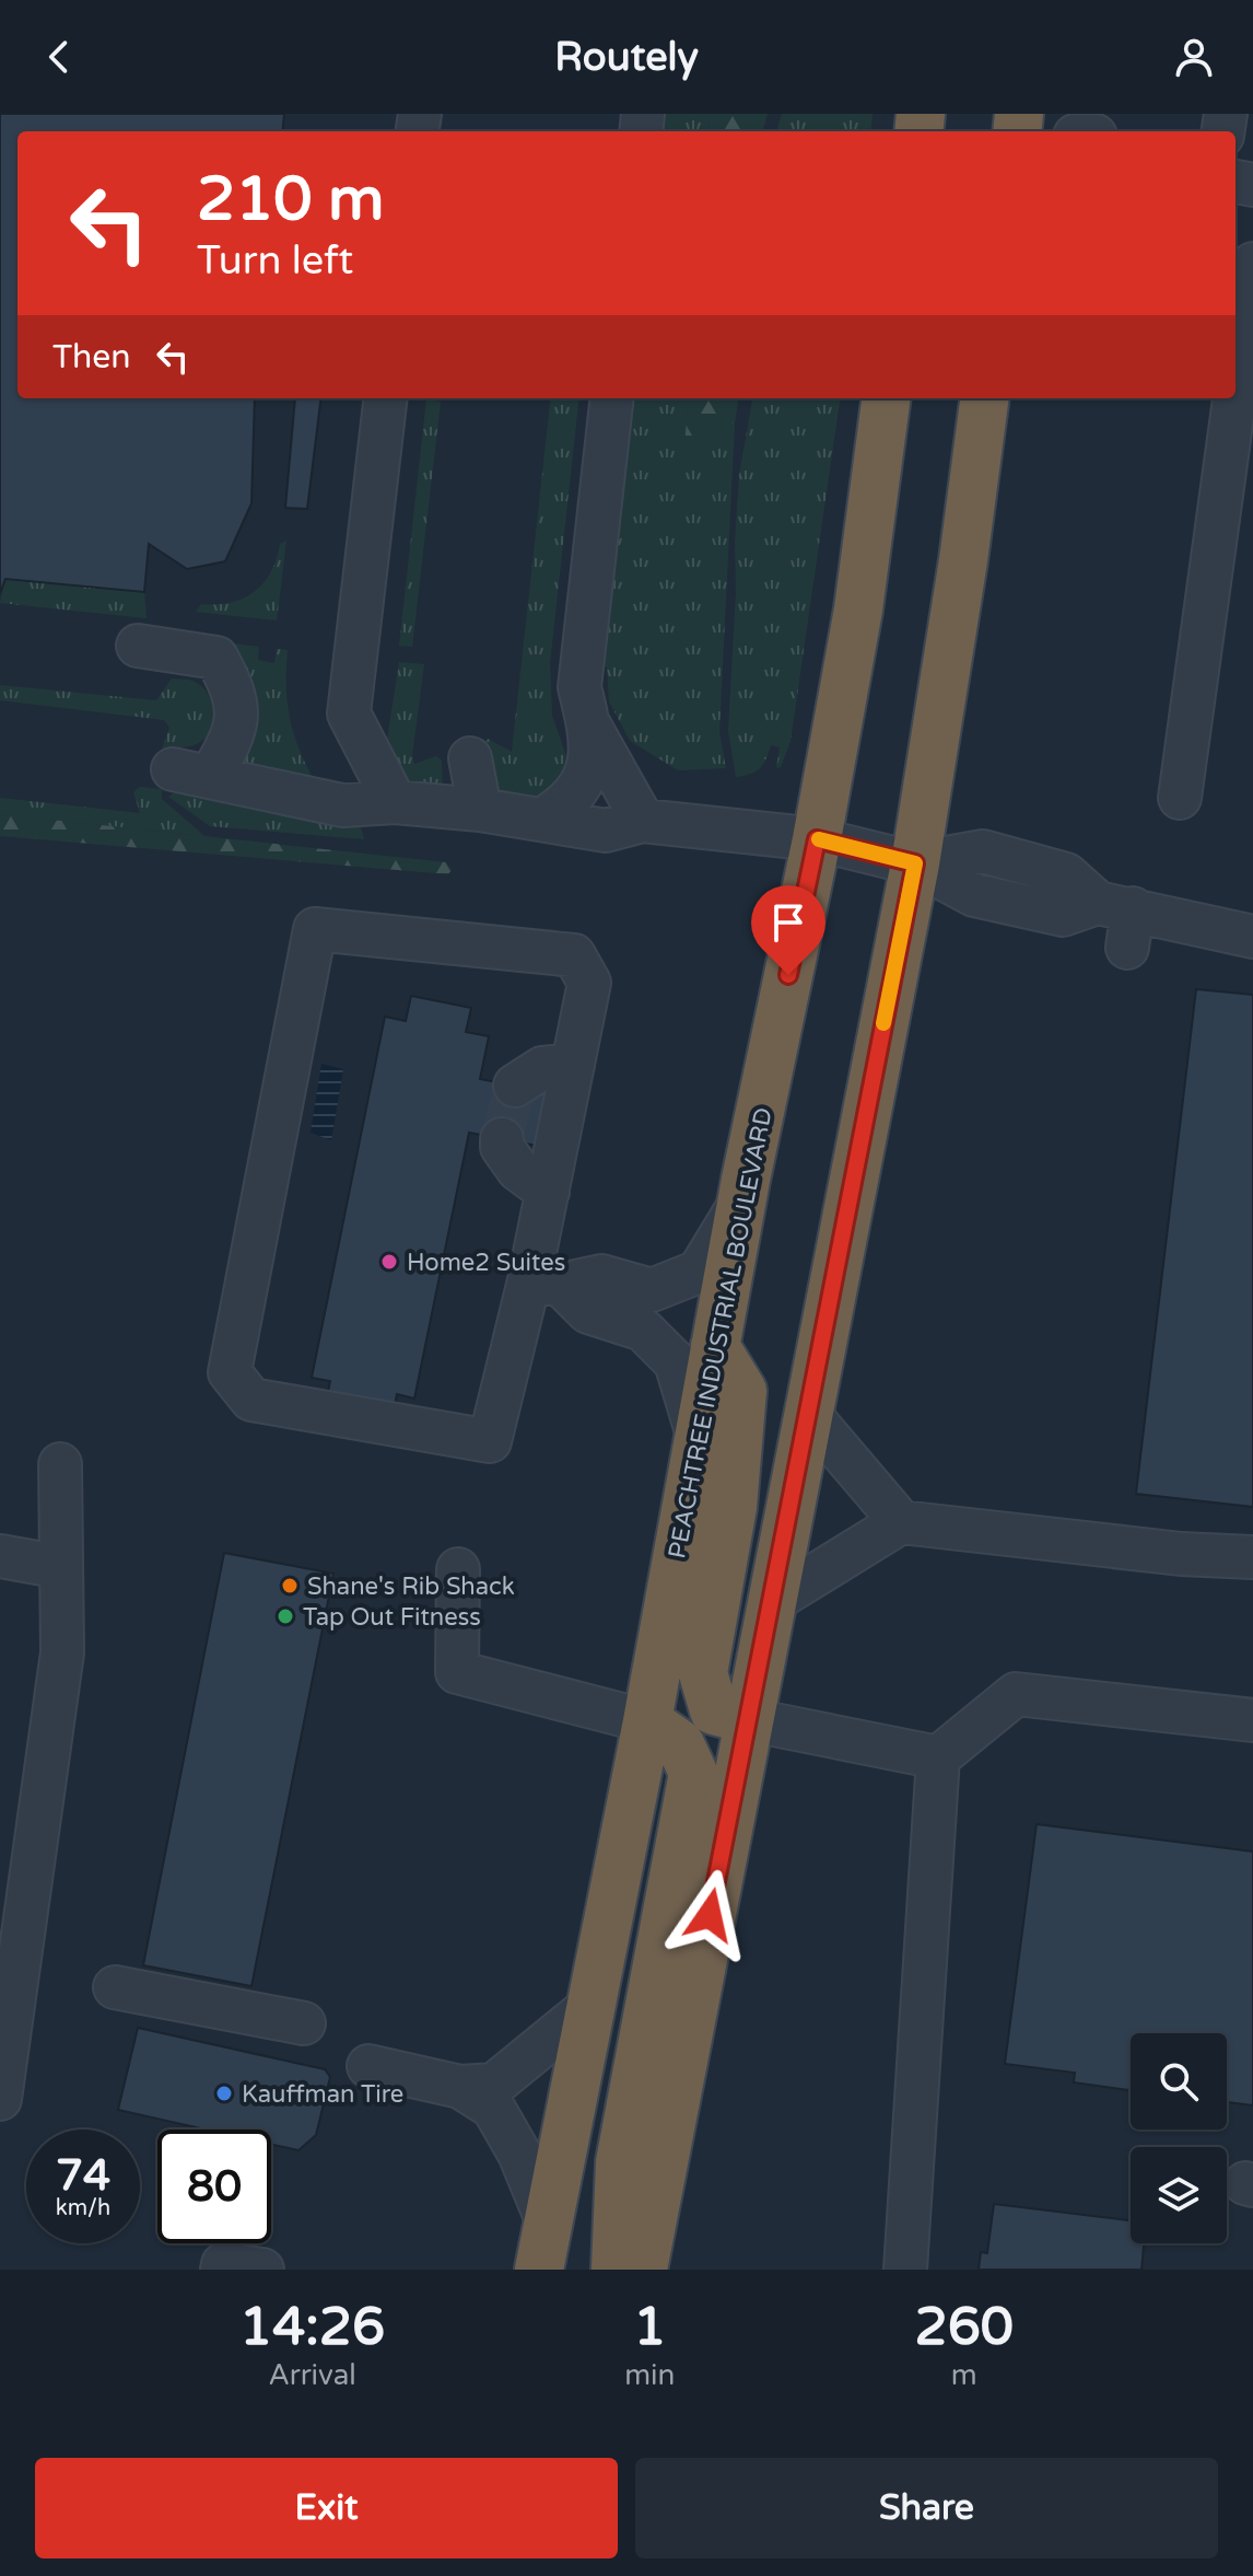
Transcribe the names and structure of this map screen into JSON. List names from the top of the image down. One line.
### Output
{"streets":{"highway":["PEACHTREE INDUSTRIAL BOULEVARD"]},"places":["Home2 Suites","Shane's Rib Shack","Tap Out Fitness","Kauffman Tire"],"page":{"header":"Routely","turn":["210 m","Turn left"],"then":"Then","speed":"74 km/h","limit":"80","eta":["14:26","Arrival","1","min","260","m"],"buttons":["Exit","Share"]}}
